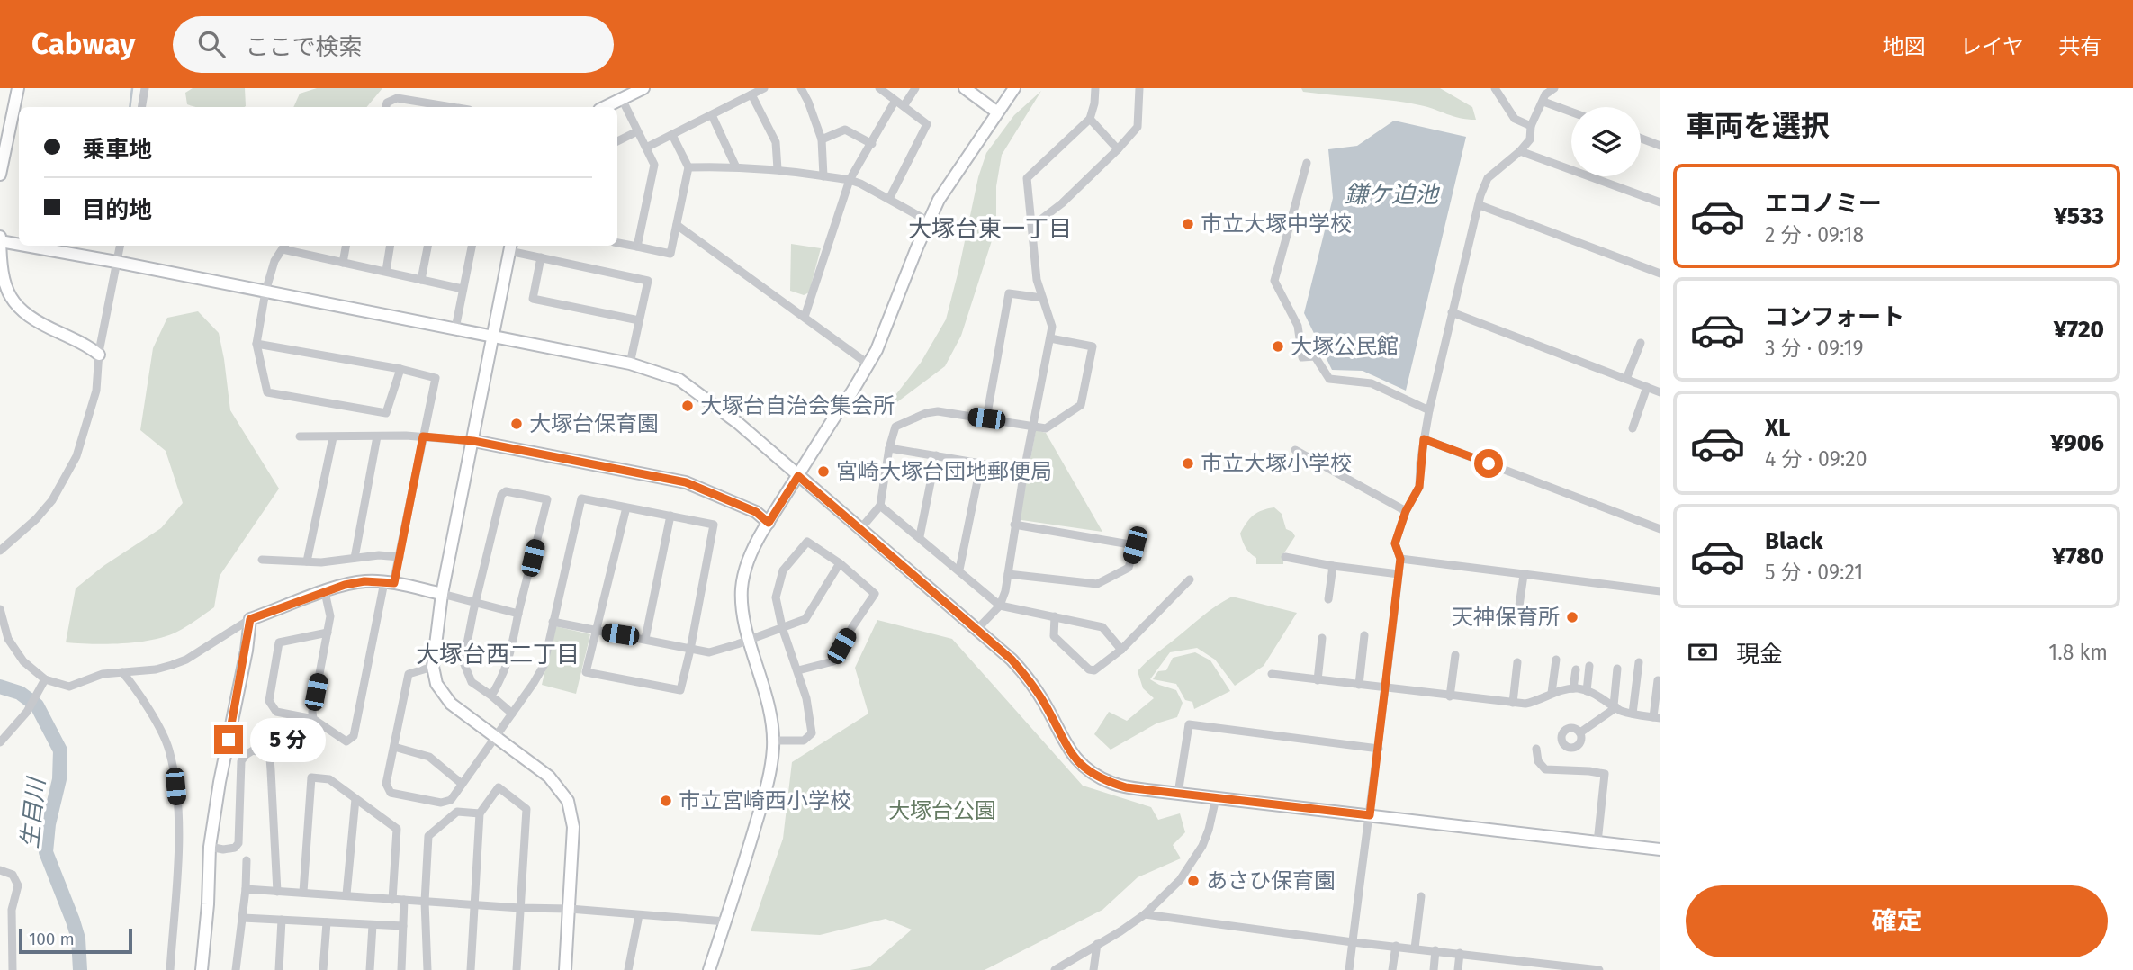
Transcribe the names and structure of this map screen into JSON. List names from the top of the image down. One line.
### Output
{"districts":["大塚台東一丁目","大塚台西二丁目"],"water":["鎌ケ迫池","生目川"],"parks":["大塚台公園"],"places":["市立大塚中学校","大塚公民館","大塚台自治会集会所","大塚台保育園","市立大塚小学校","宮崎大塚台団地郵便局","天神保育所","市立宮崎西小学校","あさひ保育園"],"scale_bar":"100 m","page":{"header":"Cabway","search":"ここで検索","nav":["地図","レイヤ","共有"],"heading":"車両を選択","banner":["乗車地","目的地"],"list":[{"name":"エコノミー","note":"2 分 · 09:18","value":"¥533"},{"name":"コンフォート","note":"3 分 · 09:19","value":"¥720"},{"name":"XL","note":"4 分 · 09:20","value":"¥906"},{"name":"Black","note":"5 分 · 09:21","value":"¥780"}],"pay":["現金","1.8 km"],"bubble":"5 分","buttons":"確定","scale":"100 m"}}
